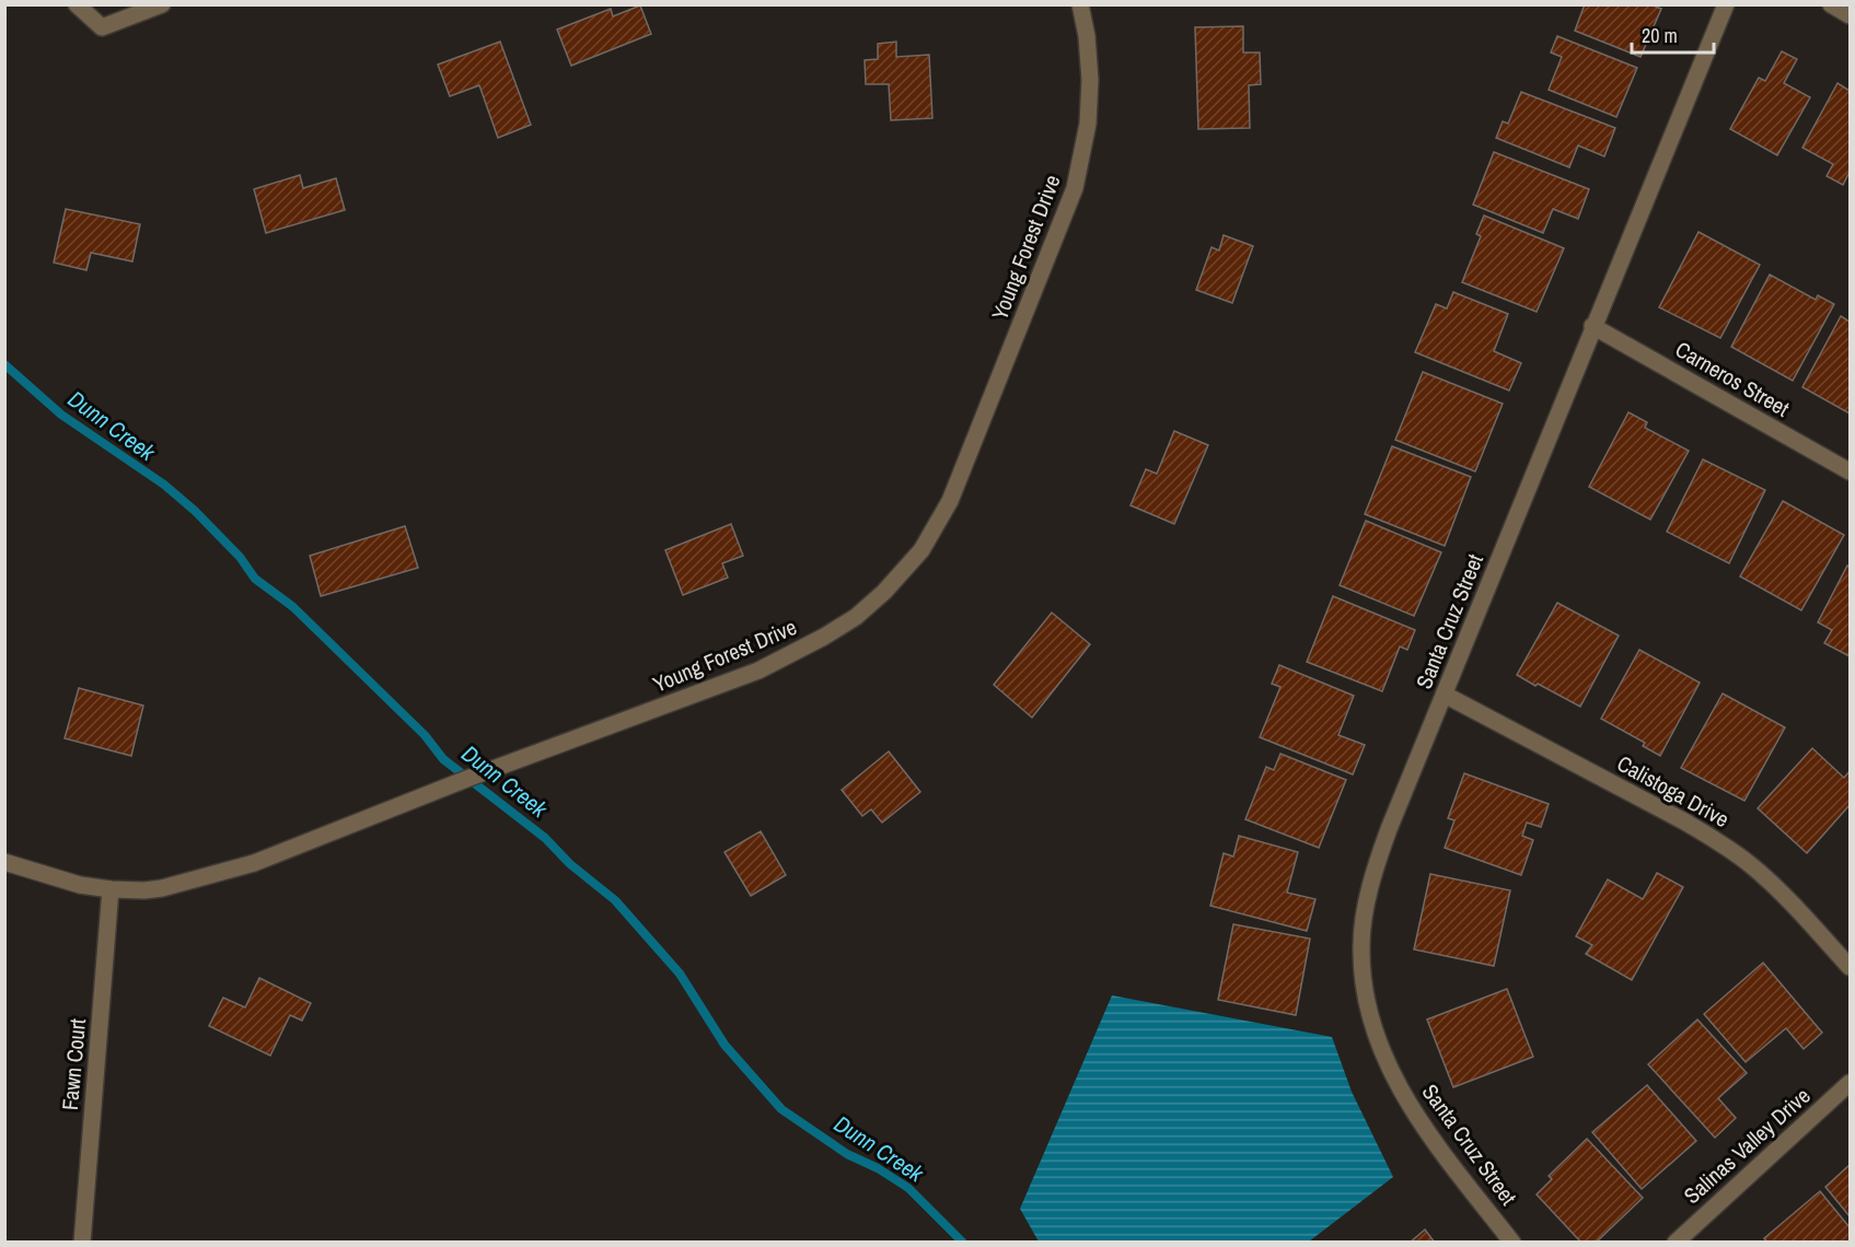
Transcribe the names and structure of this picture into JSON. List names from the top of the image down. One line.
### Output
{"streets":{"street":["Young Forest Drive","Carneros Street","Santa Cruz Street","Calistoga Drive","Fawn Court","Salinas Valley Drive"]},"crossings":[["Young Forest Drive","Fawn Court"],["Carneros Street","Santa Cruz Street"],["Santa Cruz Street","Calistoga Drive"]],"water":["Dunn Creek"],"scale_bar":"20 m"}
